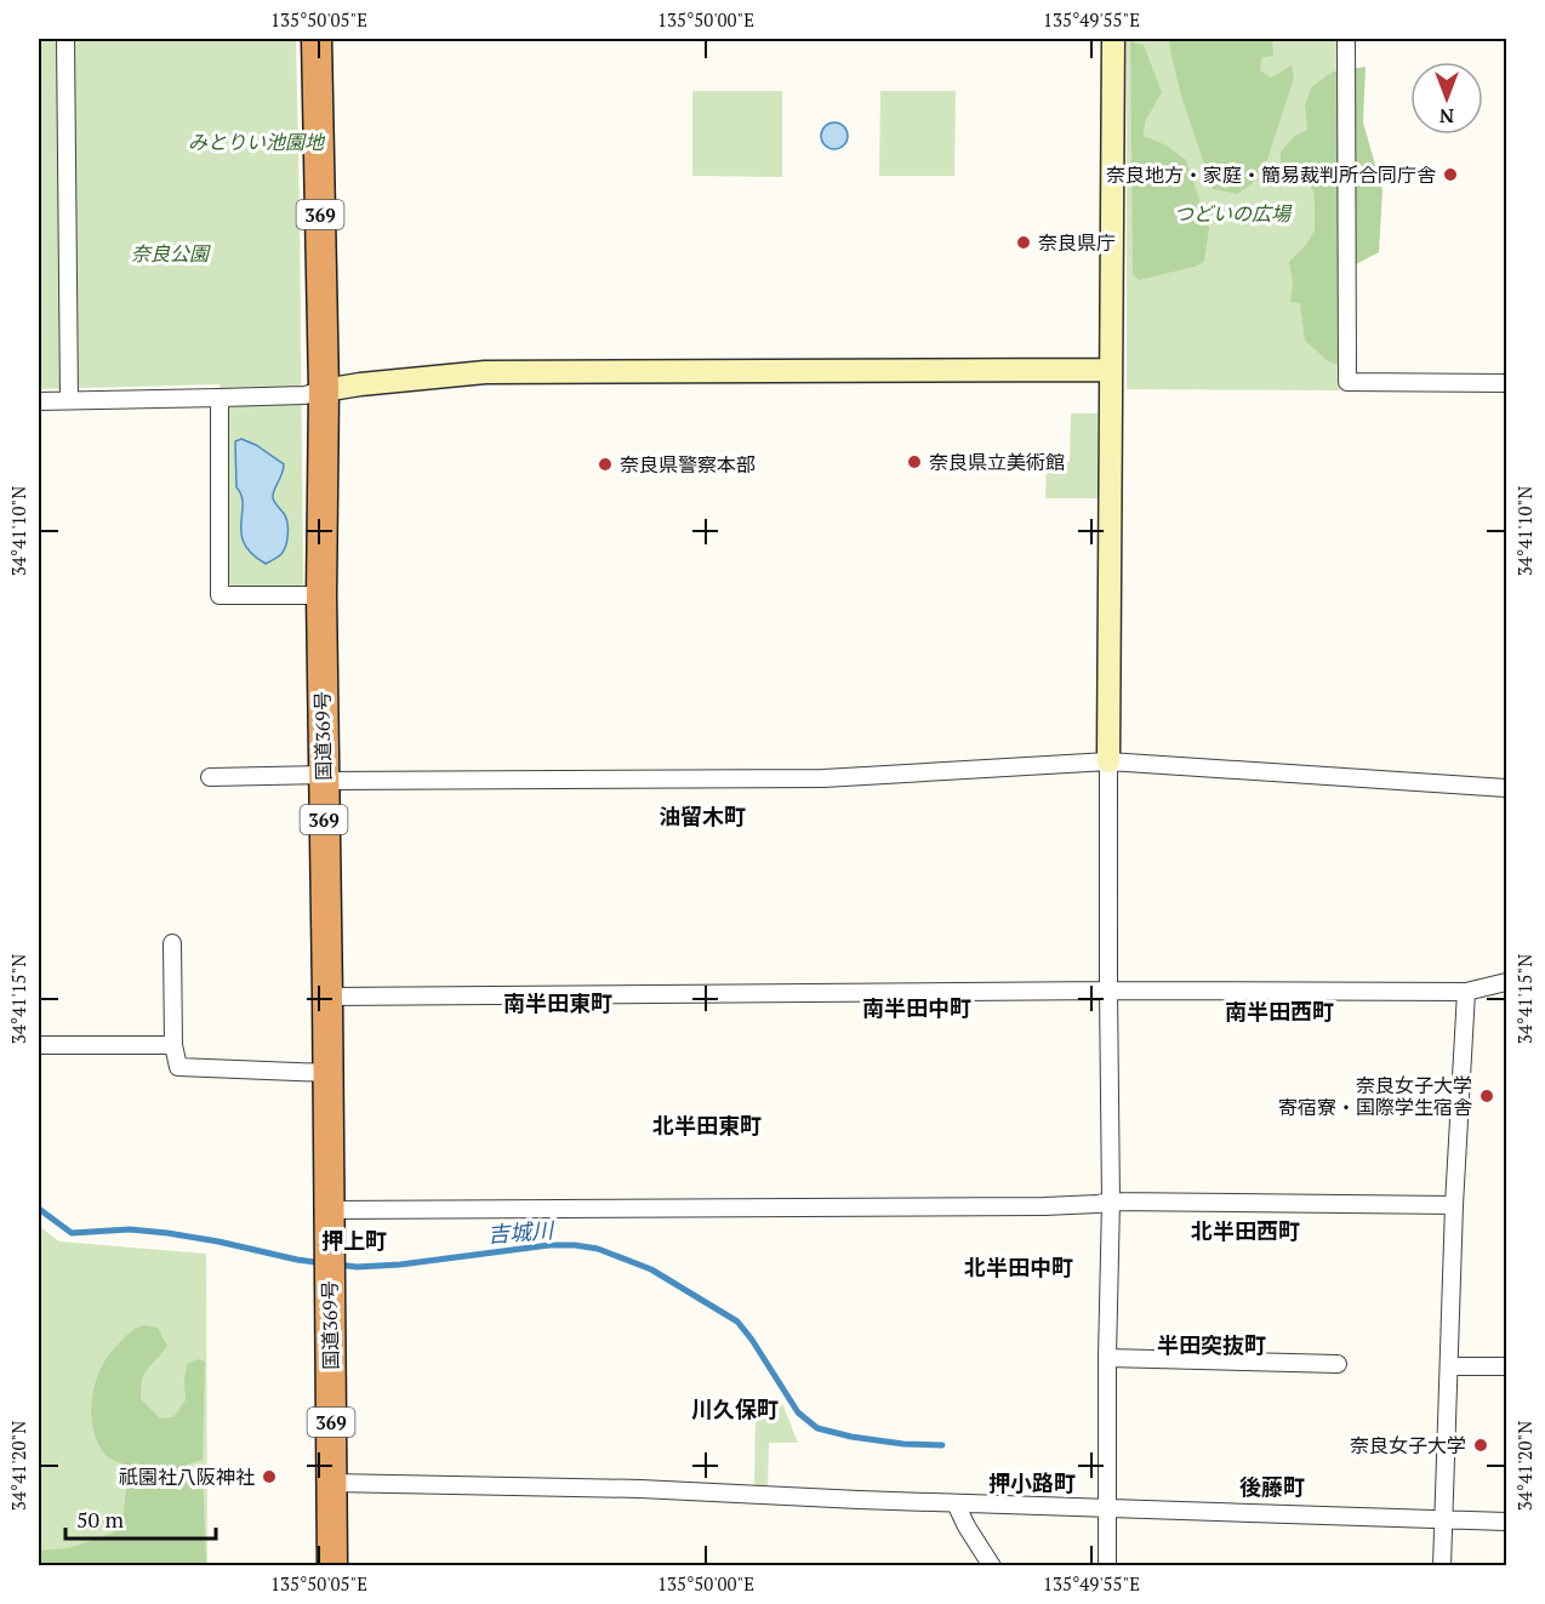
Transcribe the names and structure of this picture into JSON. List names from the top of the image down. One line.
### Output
{"streets":{"highway":["369","国道369号"]},"districts":["油留木町","南半田東町","南半田中町","南半田西町","北半田東町","北半田西町","押上町","北半田中町","半田突抜町","川久保町","押小路町","後藤町"],"water":["吉城川"],"parks":["みとりい池園地","つどいの広場","奈良公園"],"places":["奈良地方・家庭・簡易裁判所合同庁舎","奈良県庁","奈良県立美術館","奈良県警察本部","奈良女子大学 寄宿寮・国際学生宿舎","奈良女子大学","祇園社八阪神社"],"scale_bar":"50 m","north":"bottom","coordinates":["135°50'05\"E","135°50'00\"E","135°49'55\"E","34°41'10\"N","34°41'15\"N","34°41'20\"N"]}
